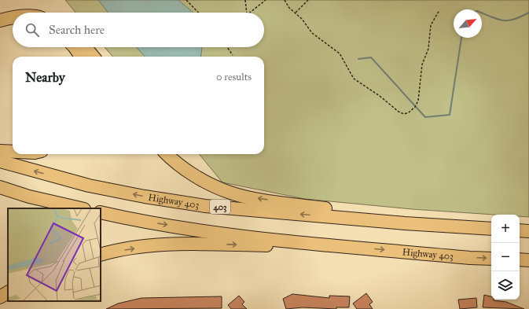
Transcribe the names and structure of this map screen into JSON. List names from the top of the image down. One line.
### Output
{"streets":{"highway":["Highway 403","403"]},"crossings":[["Highway 403","403"]],"north":"top right","page":{"search":"Search here","heading":["Nearby","0 results"],"map_buttons":["+","−"]}}
